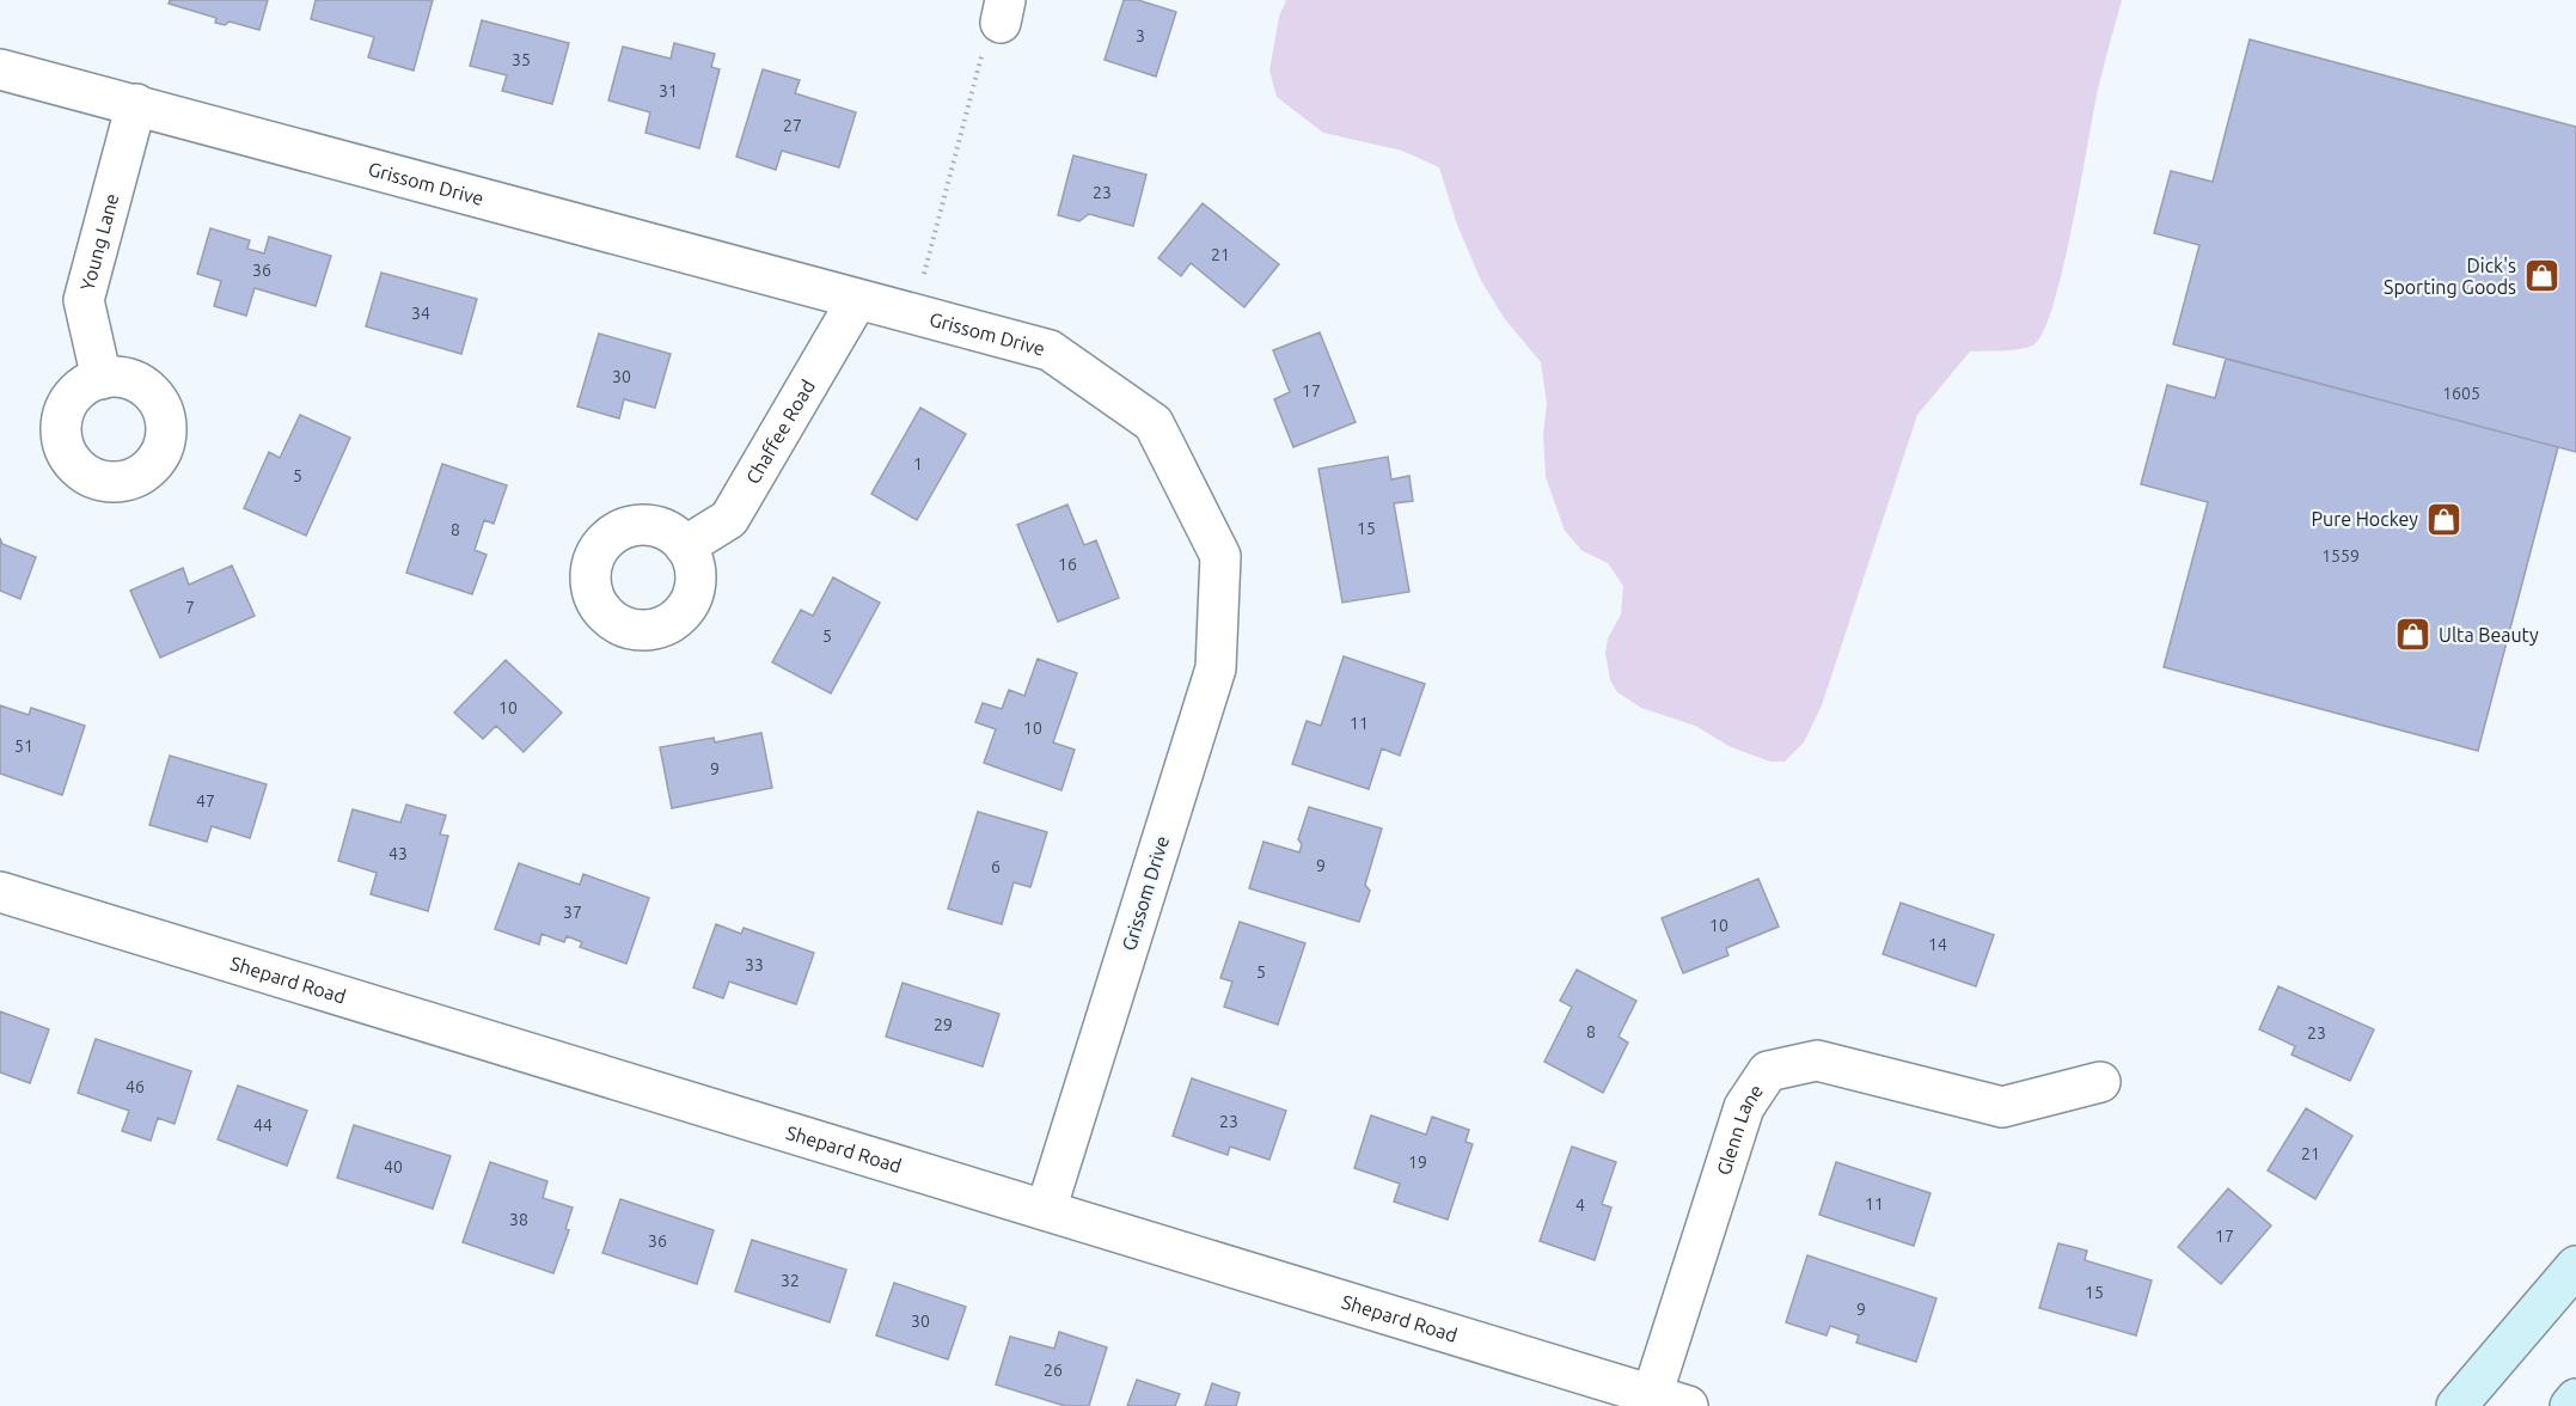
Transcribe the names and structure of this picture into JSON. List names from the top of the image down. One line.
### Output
{"streets":{"street":["Grissom Drive","Young Lane","Chaffee Road","Shepard Road","Glenn Lane"]},"crossings":[["Grissom Drive","Young Lane"],["Grissom Drive","Chaffee Road"],["Grissom Drive","Shepard Road"],["Shepard Road","Glenn Lane"]],"places":{"shop":["Dick's Sporting Goods","Pure Hockey","Ulta Beauty"]},"house_numbers":["3","35","31","27","23","21","36","34","30","17","1605","1","5","15","8","1559","16","7","5","10","11","10","51","9","47","43","9","6","37","10","14","33","5","29","8","23","46","23","44","21","19","40","11","4","38","17","36","32","15","9","30","26"]}
